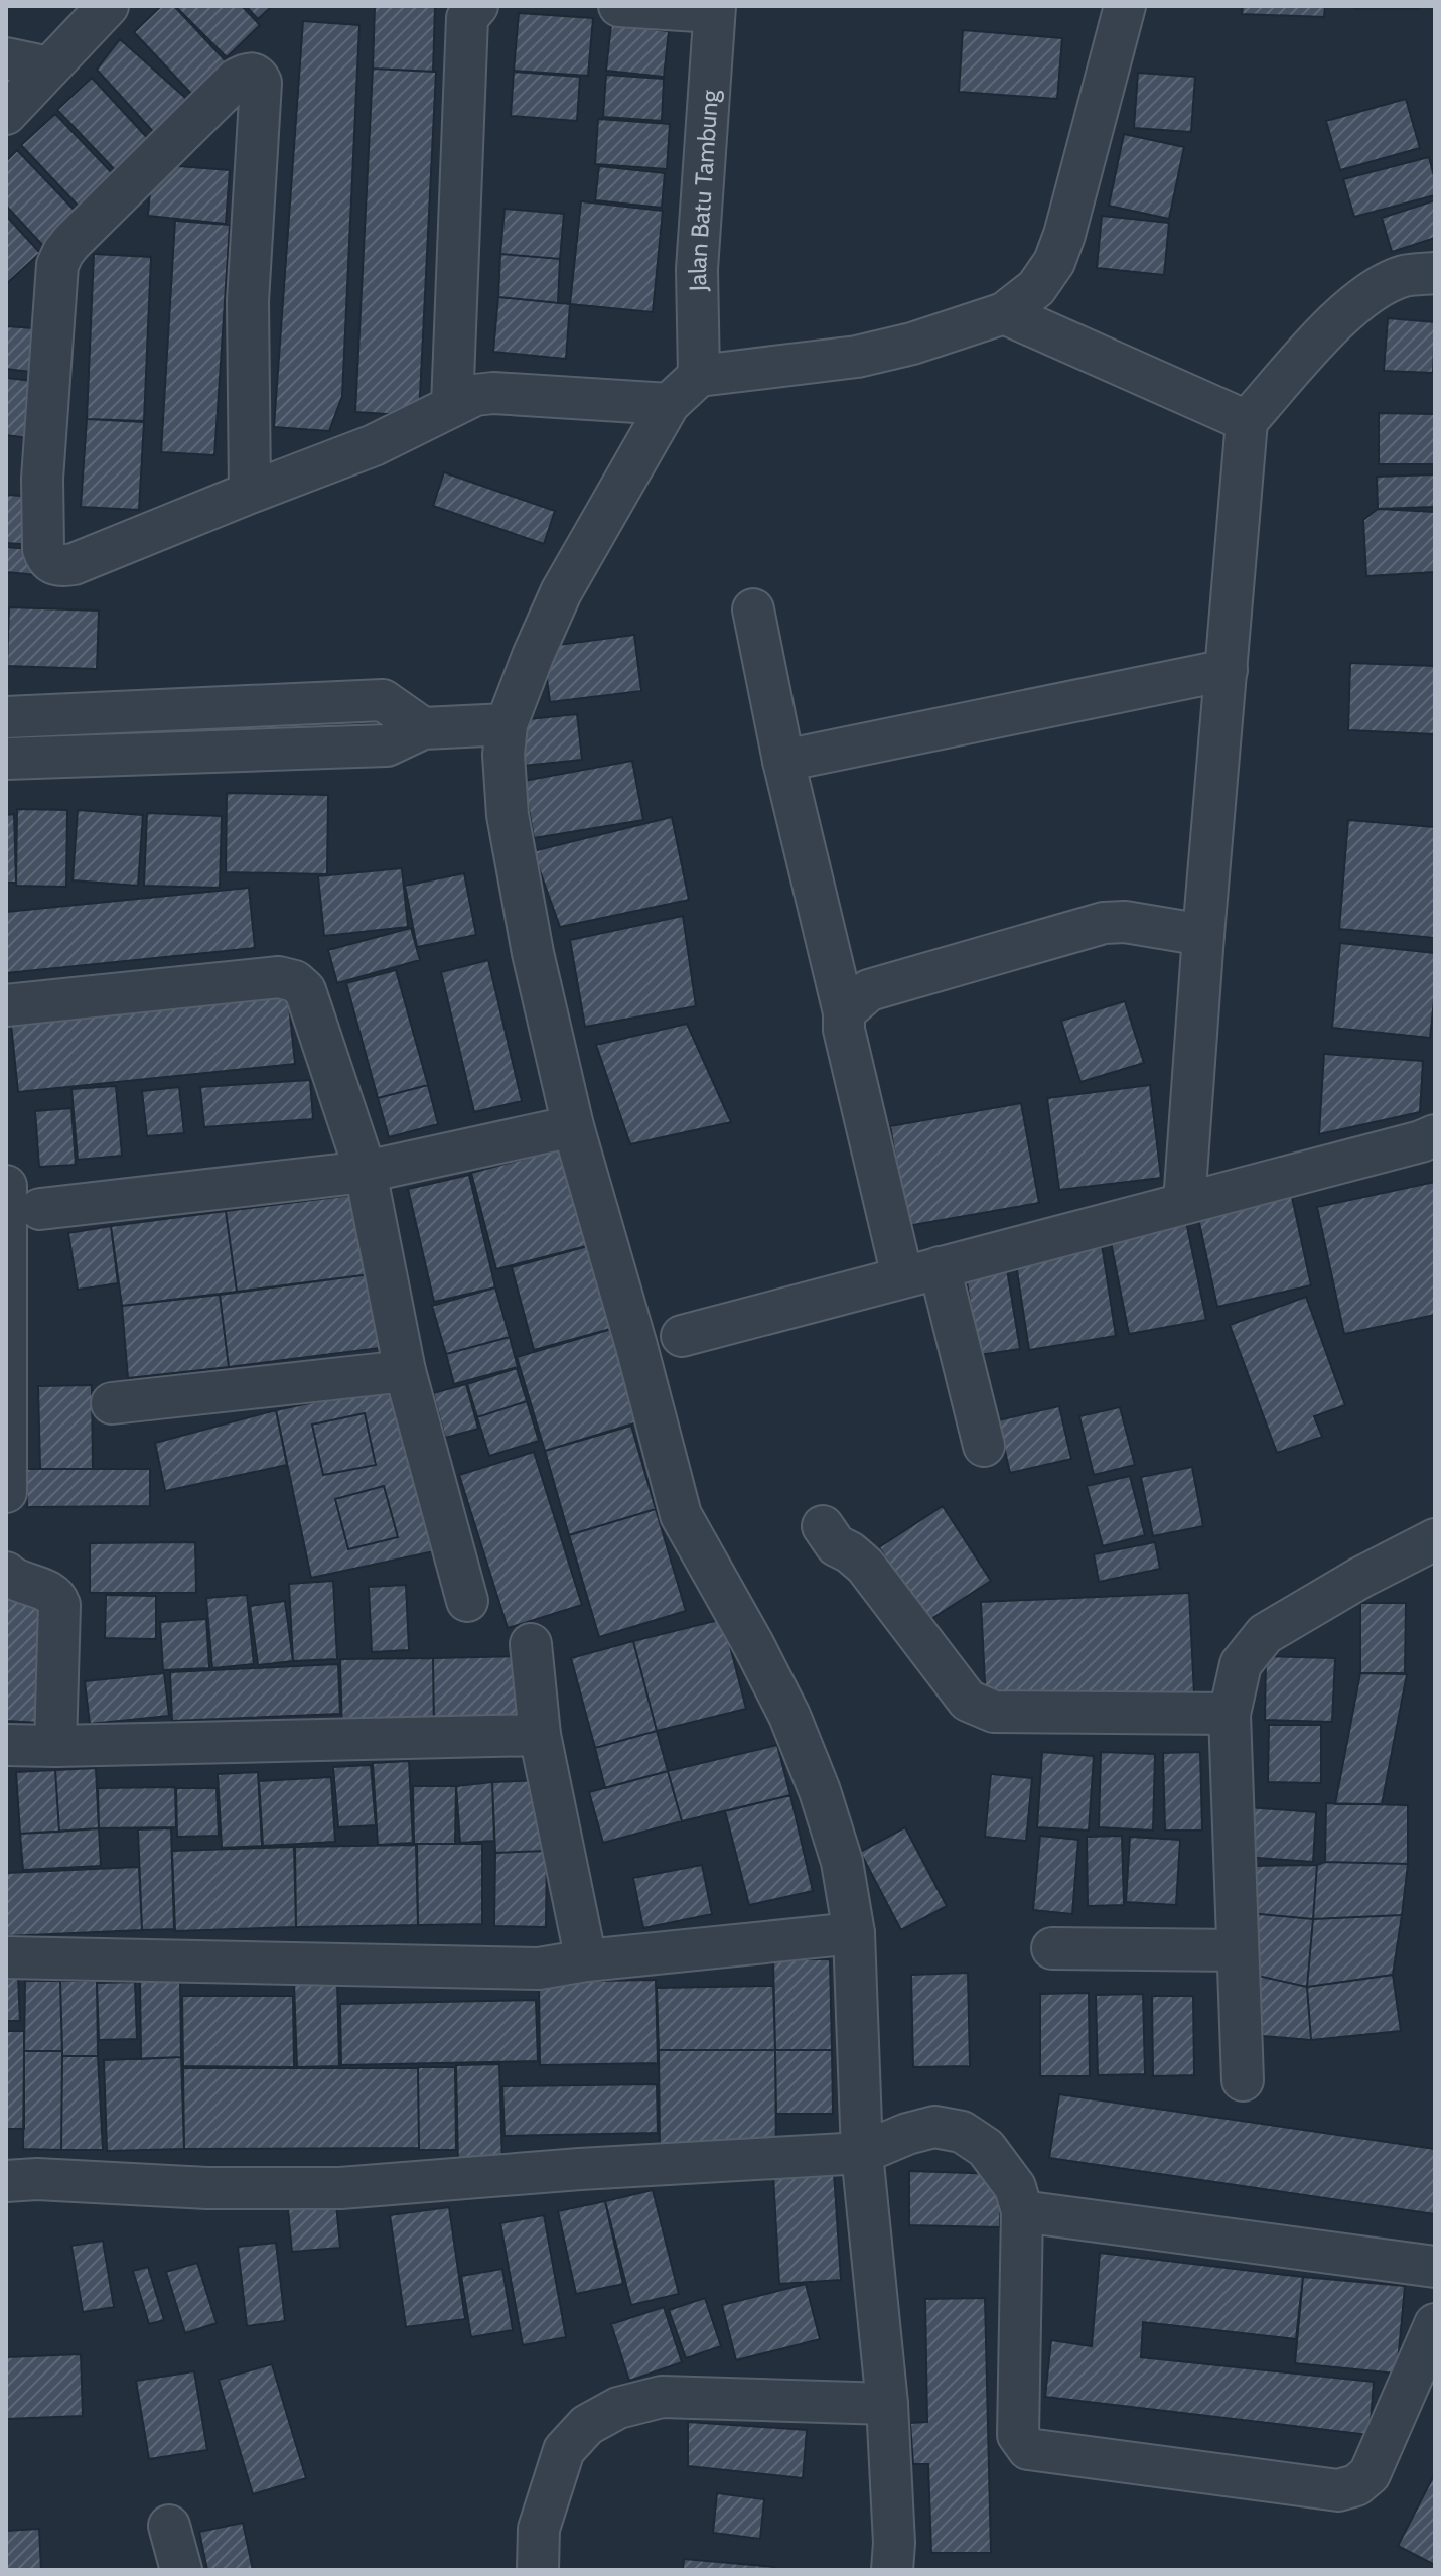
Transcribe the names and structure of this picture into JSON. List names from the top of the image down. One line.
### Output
{"streets":{"street":["Jalan Batu Tambung"]}}
